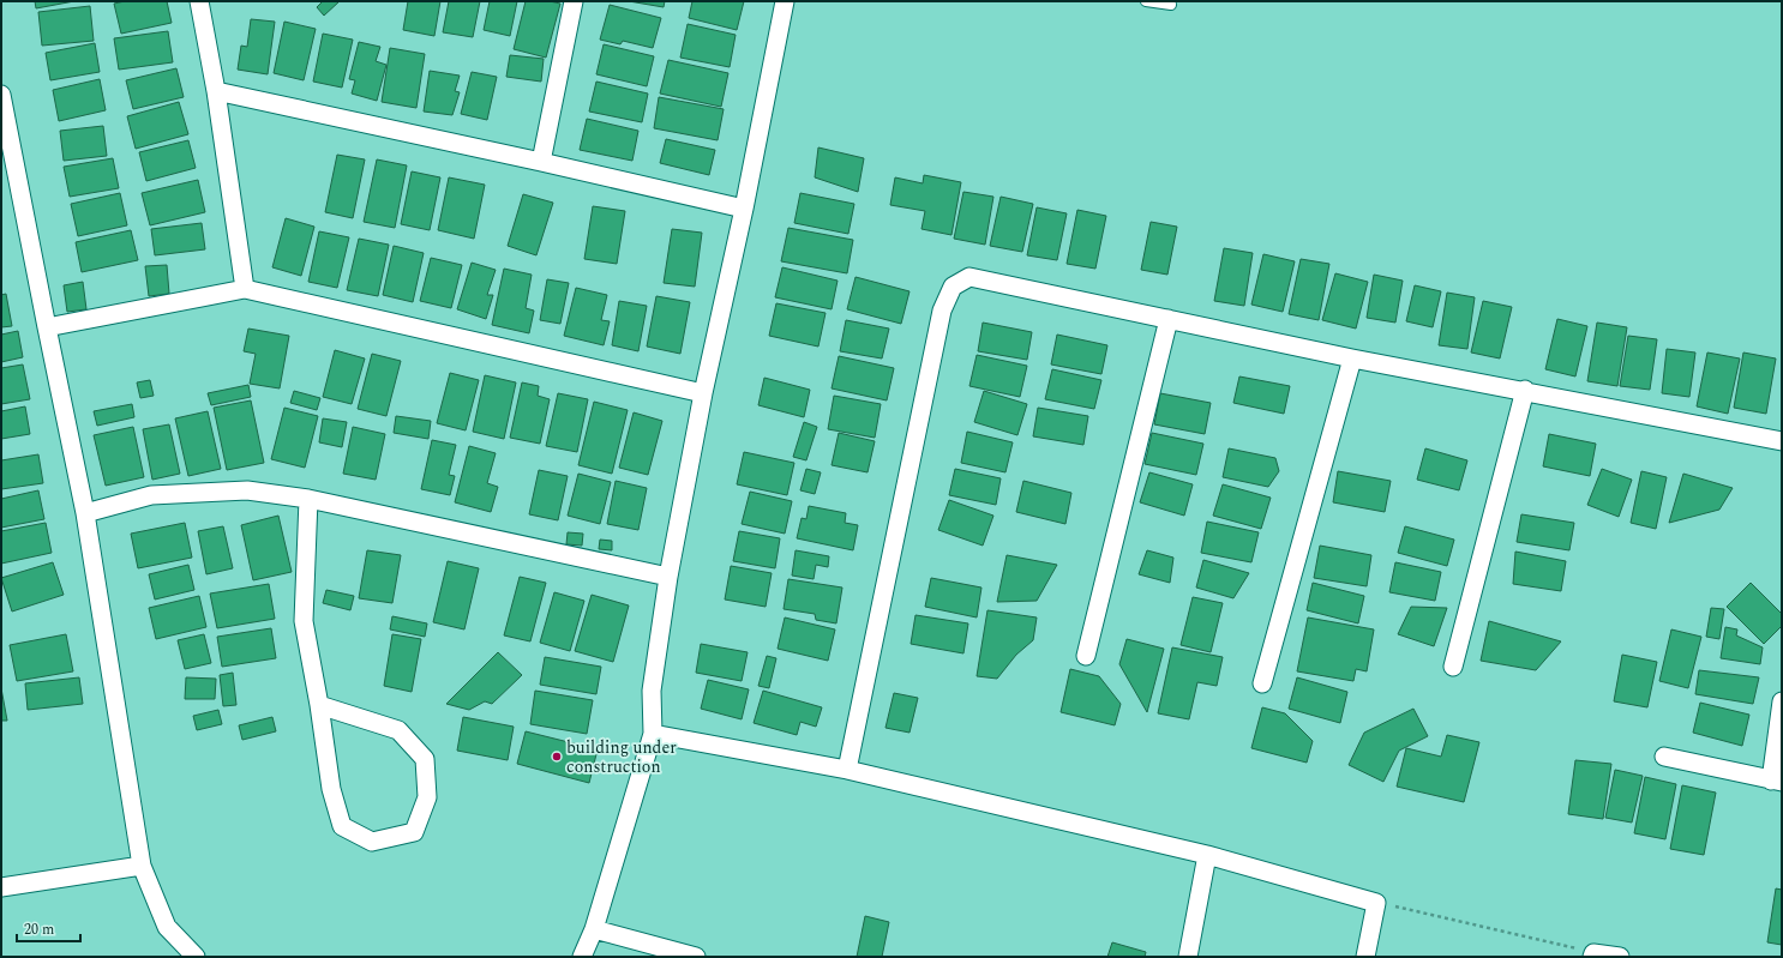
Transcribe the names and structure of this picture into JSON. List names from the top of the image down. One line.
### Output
{"places":["building under construction"],"scale_bar":"20 m"}
